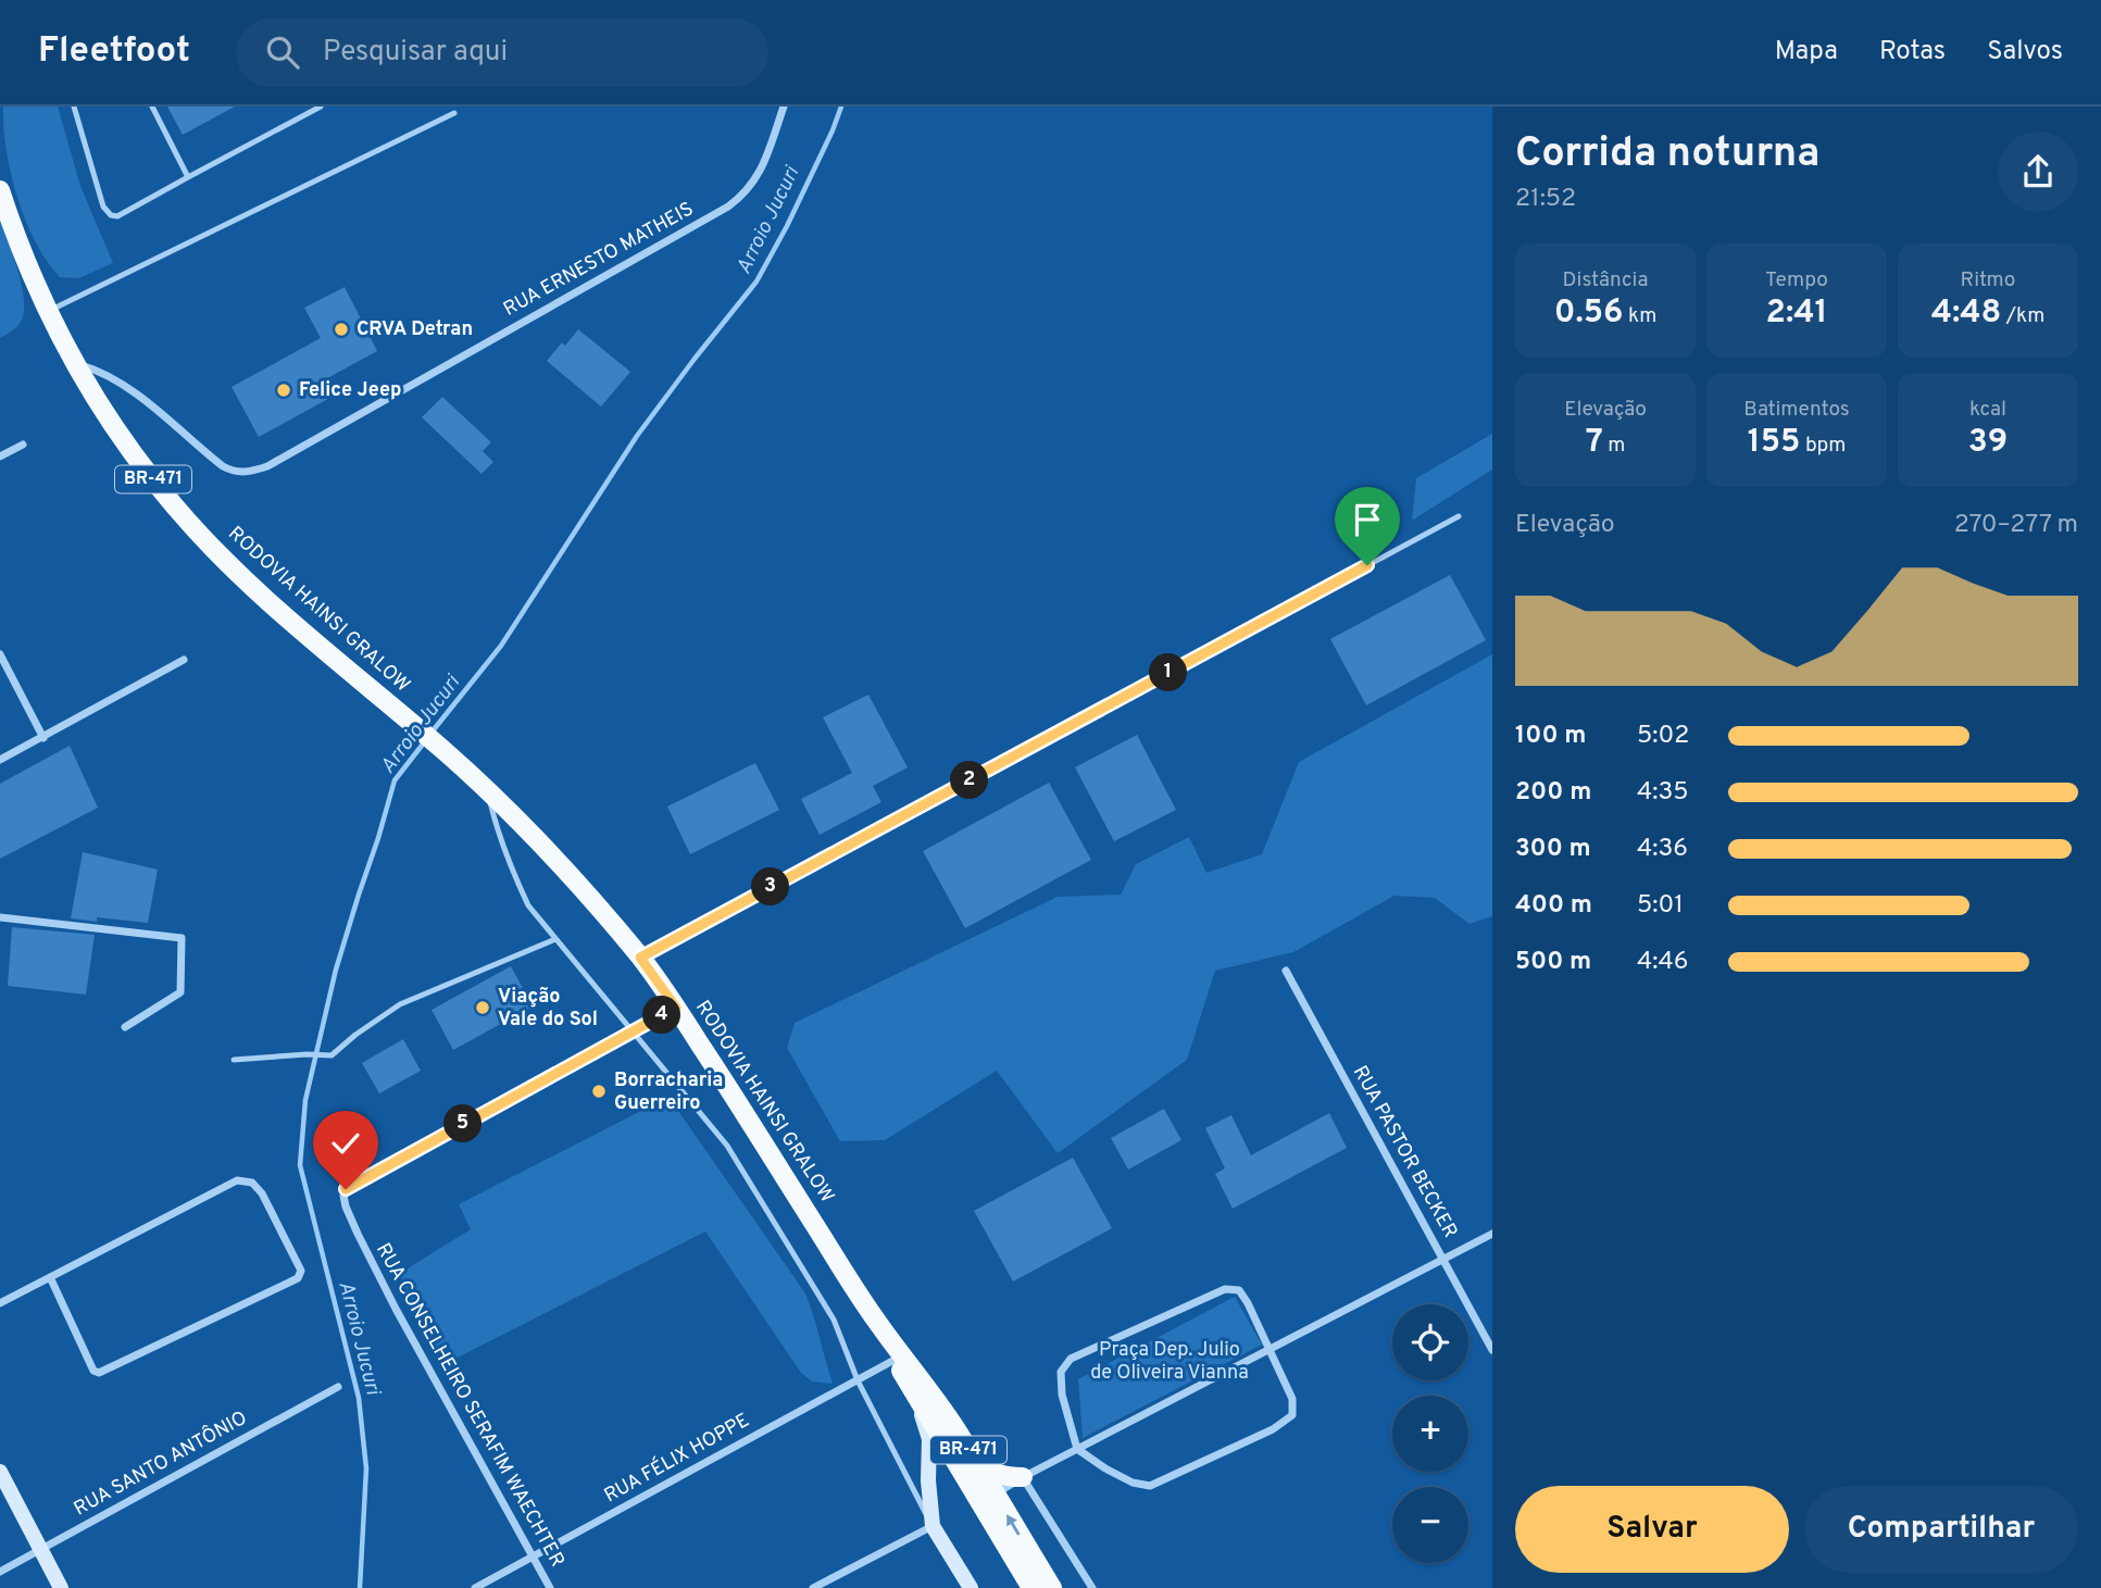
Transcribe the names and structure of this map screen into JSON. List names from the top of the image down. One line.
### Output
{"streets":{"main road":["BR-471","RODOVIA HAINSI GRALOW"],"street":["RUA ERNESTO MATHEIS","RUA PASTOR BECKER","RUA CONSELHEIRO SERAFIM WAECHTER","RUA FÉLIX HOPPE","RUA SANTO ANTÔNIO"]},"crossings":[["RUA ERNESTO MATHEIS","RODOVIA HAINSI GRALOW"],["RODOVIA HAINSI GRALOW","RUA FÉLIX HOPPE"],["RUA CONSELHEIRO SERAFIM WAECHTER","RUA FÉLIX HOPPE"]],"water":["Arroio Jucuri"],"parks":["Praça Dep. Julio de Oliveira Vianna"],"places":["CRVA Detran","Felice Jeep","Viação Vale do Sol","Borracharia Guerreiro"],"page":{"header":"Fleetfoot","search":"Pesquisar aqui","nav":["Mapa","Rotas","Salvos"],"heading":["Corrida noturna","21:52"],"stats":[["Distância","0.56 km"],["Tempo","2:41"],["Ritmo","4:48 /km"],["Elevação","7 m"],["Batimentos","155 bpm"],["kcal","39"]],"chart":["Elevação","270–277 m"],"pins":["1","2","3","4","5"],"list":[{"name":"100 m","note":"5:02"},{"name":"200 m","note":"4:35"},{"name":"300 m","note":"4:36"},{"name":"400 m","note":"5:01"},{"name":"500 m","note":"4:46"}],"map_buttons":["+","−"],"buttons":["Salvar","Compartilhar"]}}
